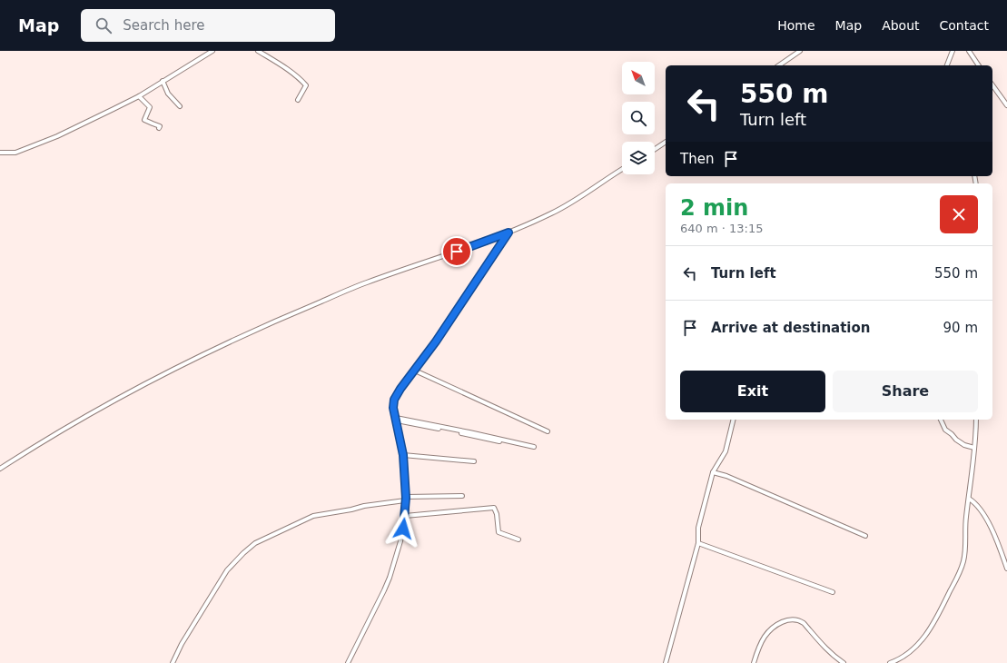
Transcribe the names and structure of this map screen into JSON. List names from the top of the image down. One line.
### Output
{"north":"top left","page":{"header":"Map","search":"Search here","nav":["Home","Map","About","Contact"],"turn":["550 m","Turn left"],"then":"Then","heading":["2 min","640 m · 13:15"],"list":[{"name":"Turn left","value":"550 m"},{"name":"Arrive at destination","value":"90 m"}],"buttons":["Exit","Share"]}}
